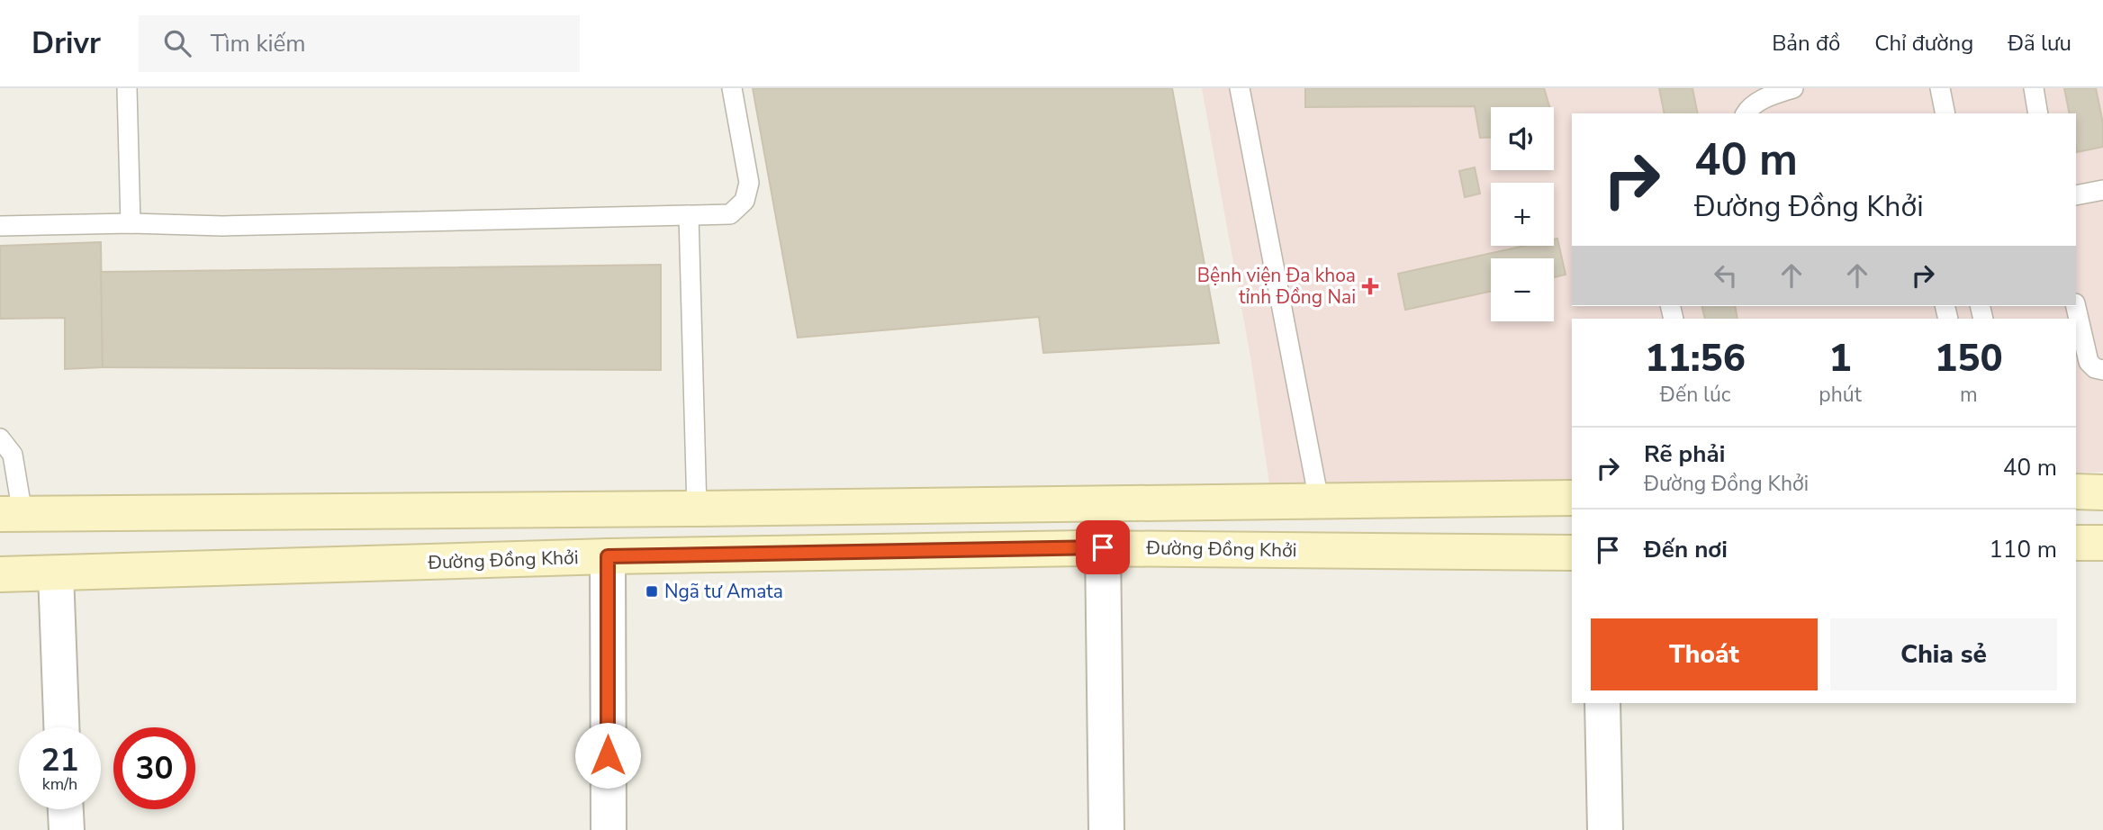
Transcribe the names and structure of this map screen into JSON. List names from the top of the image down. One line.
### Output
{"streets":{"main road":["Đường Đồng Khởi"]},"places":{"health":["Bệnh viện Đa khoa tỉnh Đồng Nai"],"transit":["Ngã tư Amata"]},"page":{"header":"Drivr","search":"Tìm kiếm","nav":["Bản đồ","Chỉ đường","Đã lưu"],"map_buttons":["+","−"],"turn":["40 m","Đường Đồng Khởi"],"eta":["11:56","Đến lúc","1","phút","150","m"],"list":[{"name":"Rẽ phải","note":"Đường Đồng Khởi","value":"40 m"},{"name":"Đến nơi","value":"110 m"}],"buttons":["Thoát","Chia sẻ"],"speed":"21 km/h","limit":"30"}}
